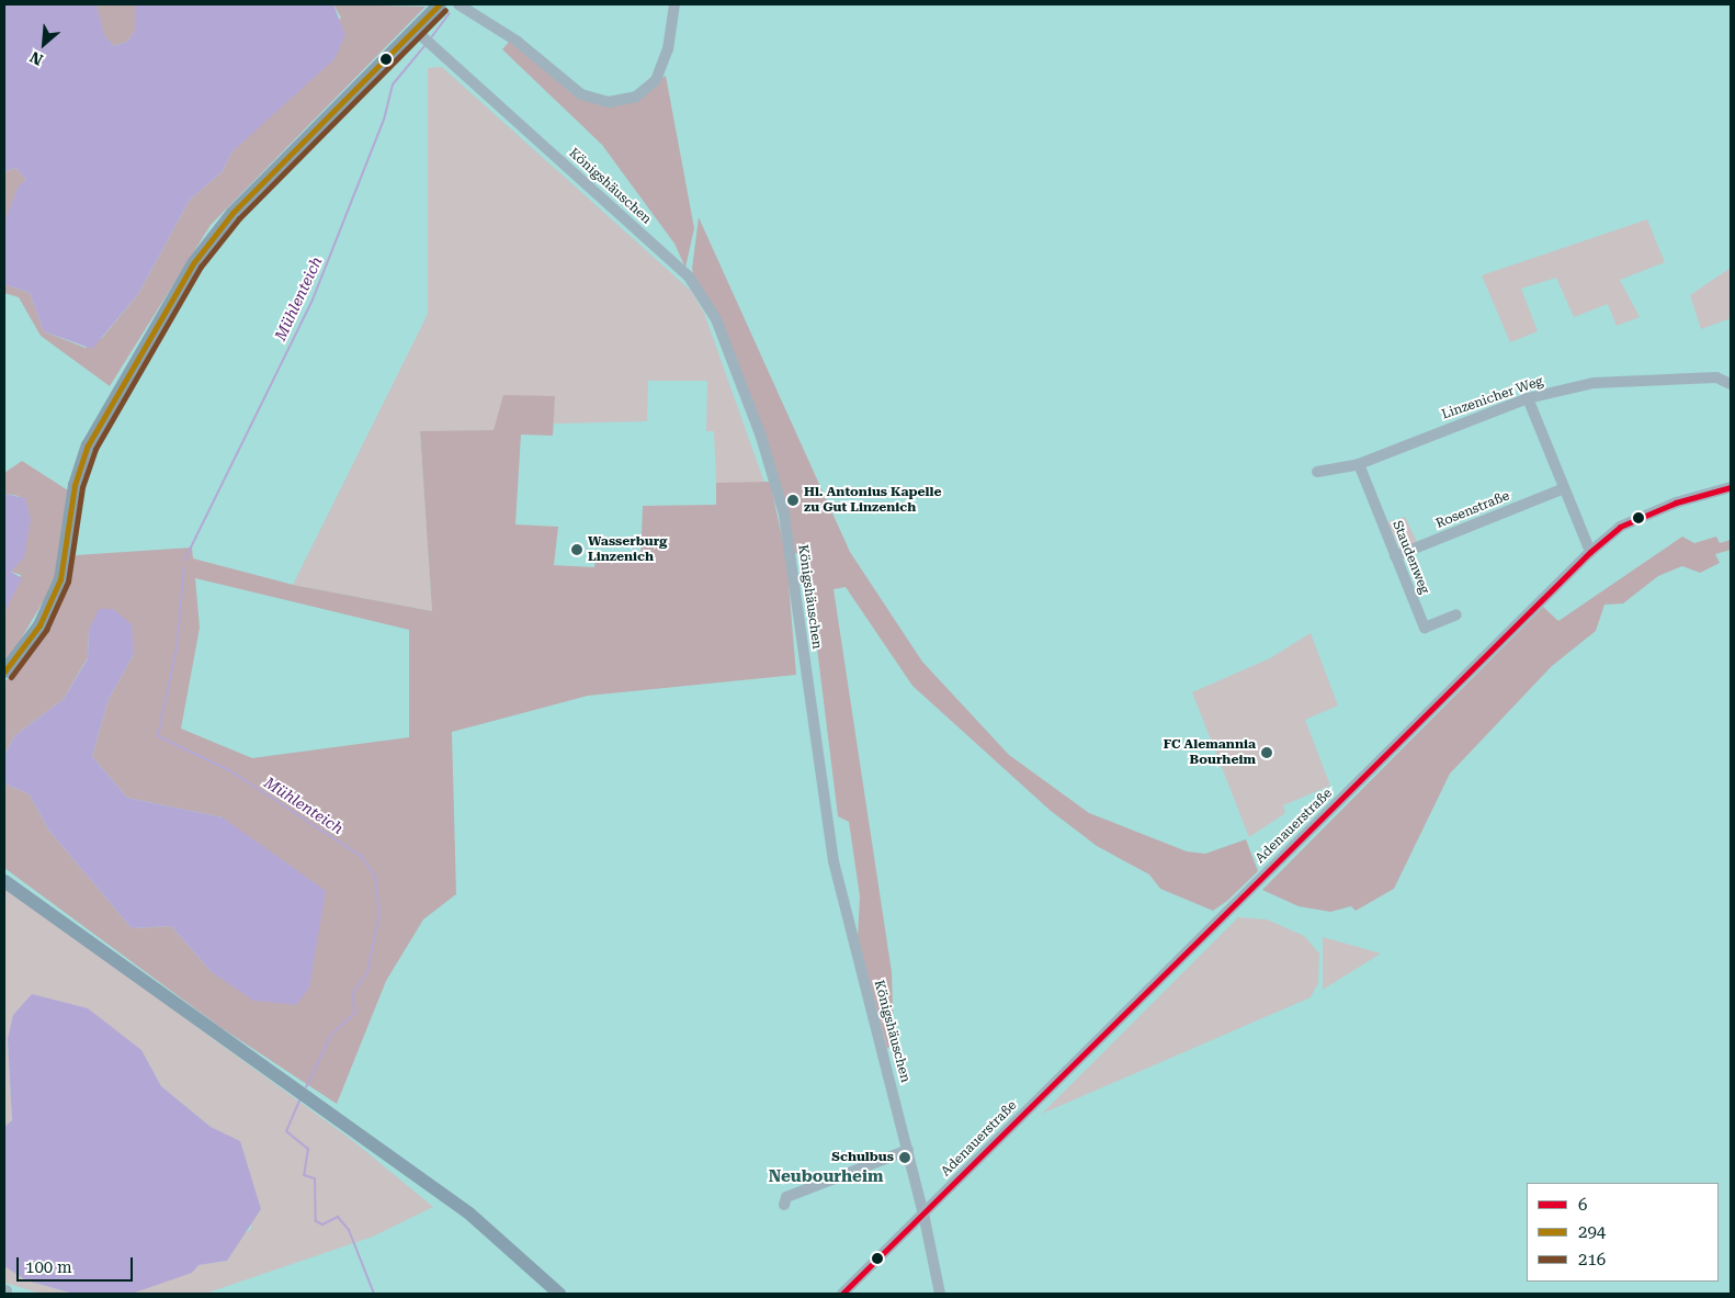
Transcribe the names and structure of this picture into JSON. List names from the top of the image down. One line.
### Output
{"streets":{"street":["Königshäuschen","Linzenicher Weg","Rosenstraße","Staudenweg","Adenauerstraße"]},"crossings":[["Königshäuschen","Adenauerstraße"],["Linzenicher Weg","Staudenweg"],["Rosenstraße","Staudenweg"]],"districts":["Neubourheim"],"water":["Mühlenteich"],"places":["Hl. Antonius Kapelle zu Gut Linzenich","Wasserburg Linzenich","FC Alemannia Bourheim","Schulbus"],"lines":["transit line 294","transit line 216","transit line 6"],"legend":["6","294","216"],"scale_bar":"100 m","north":"bottom left"}
